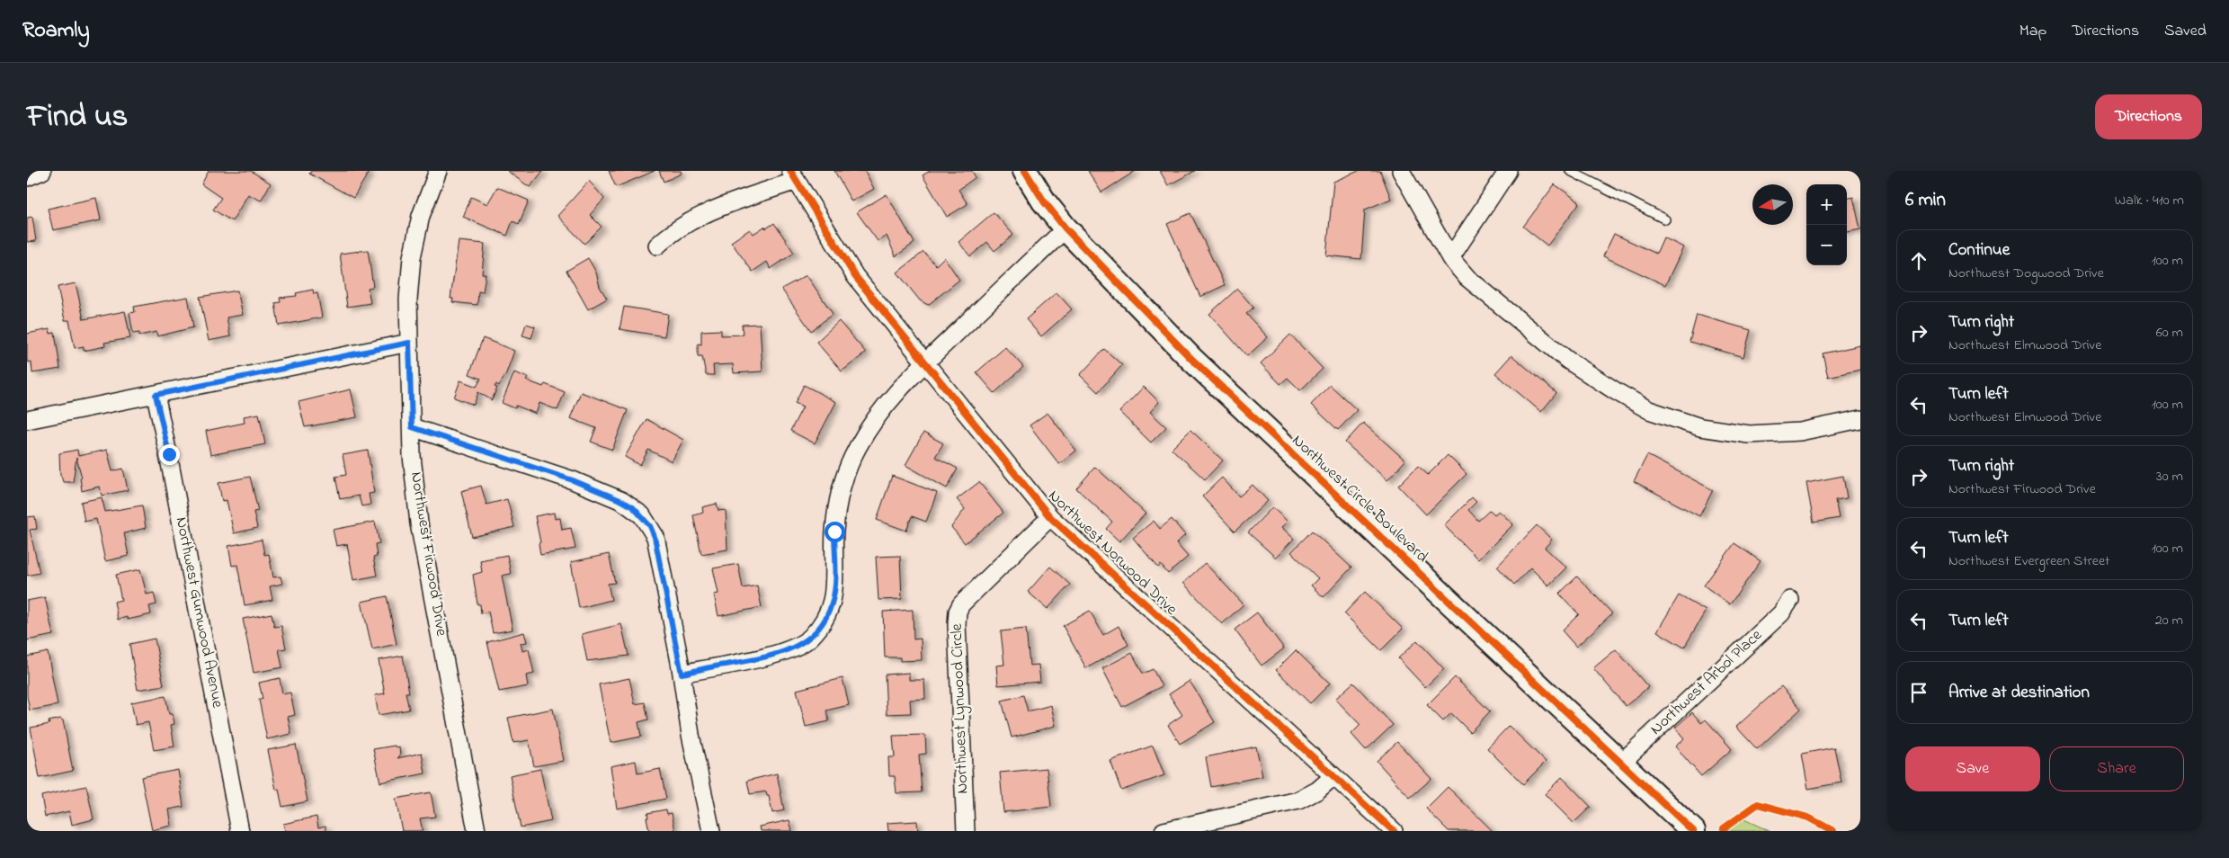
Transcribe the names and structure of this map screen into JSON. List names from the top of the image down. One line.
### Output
{"streets":{"main road":["Northwest Circle Boulevard"],"street":["Northwest Norwood Drive","Northwest Firwood Drive","Northwest Gumwood Avenue","Northwest Arbol Place","Northwest Lynwood Circle"]},"crossings":[["Northwest Circle Boulevard","Northwest Arbol Place"],["Northwest Norwood Drive","Northwest Lynwood Circle"]],"north":"left","page":{"header":"Roamly","nav":["Map","Directions","Saved"],"title":"Find us","buttons":["Directions",["Save","Share"]],"heading":["6 min","Walk · 410 m"],"map_buttons":["+","−"],"list":[["Continue","Northwest Dogwood Drive","100 m"],["Turn right","Northwest Elmwood Drive","60 m"],["Turn left","Northwest Elmwood Drive","100 m"],["Turn right","Northwest Firwood Drive","30 m"],["Turn left","Northwest Evergreen Street","100 m"],["Turn left","20 m"],"Arrive at destination"]}}
